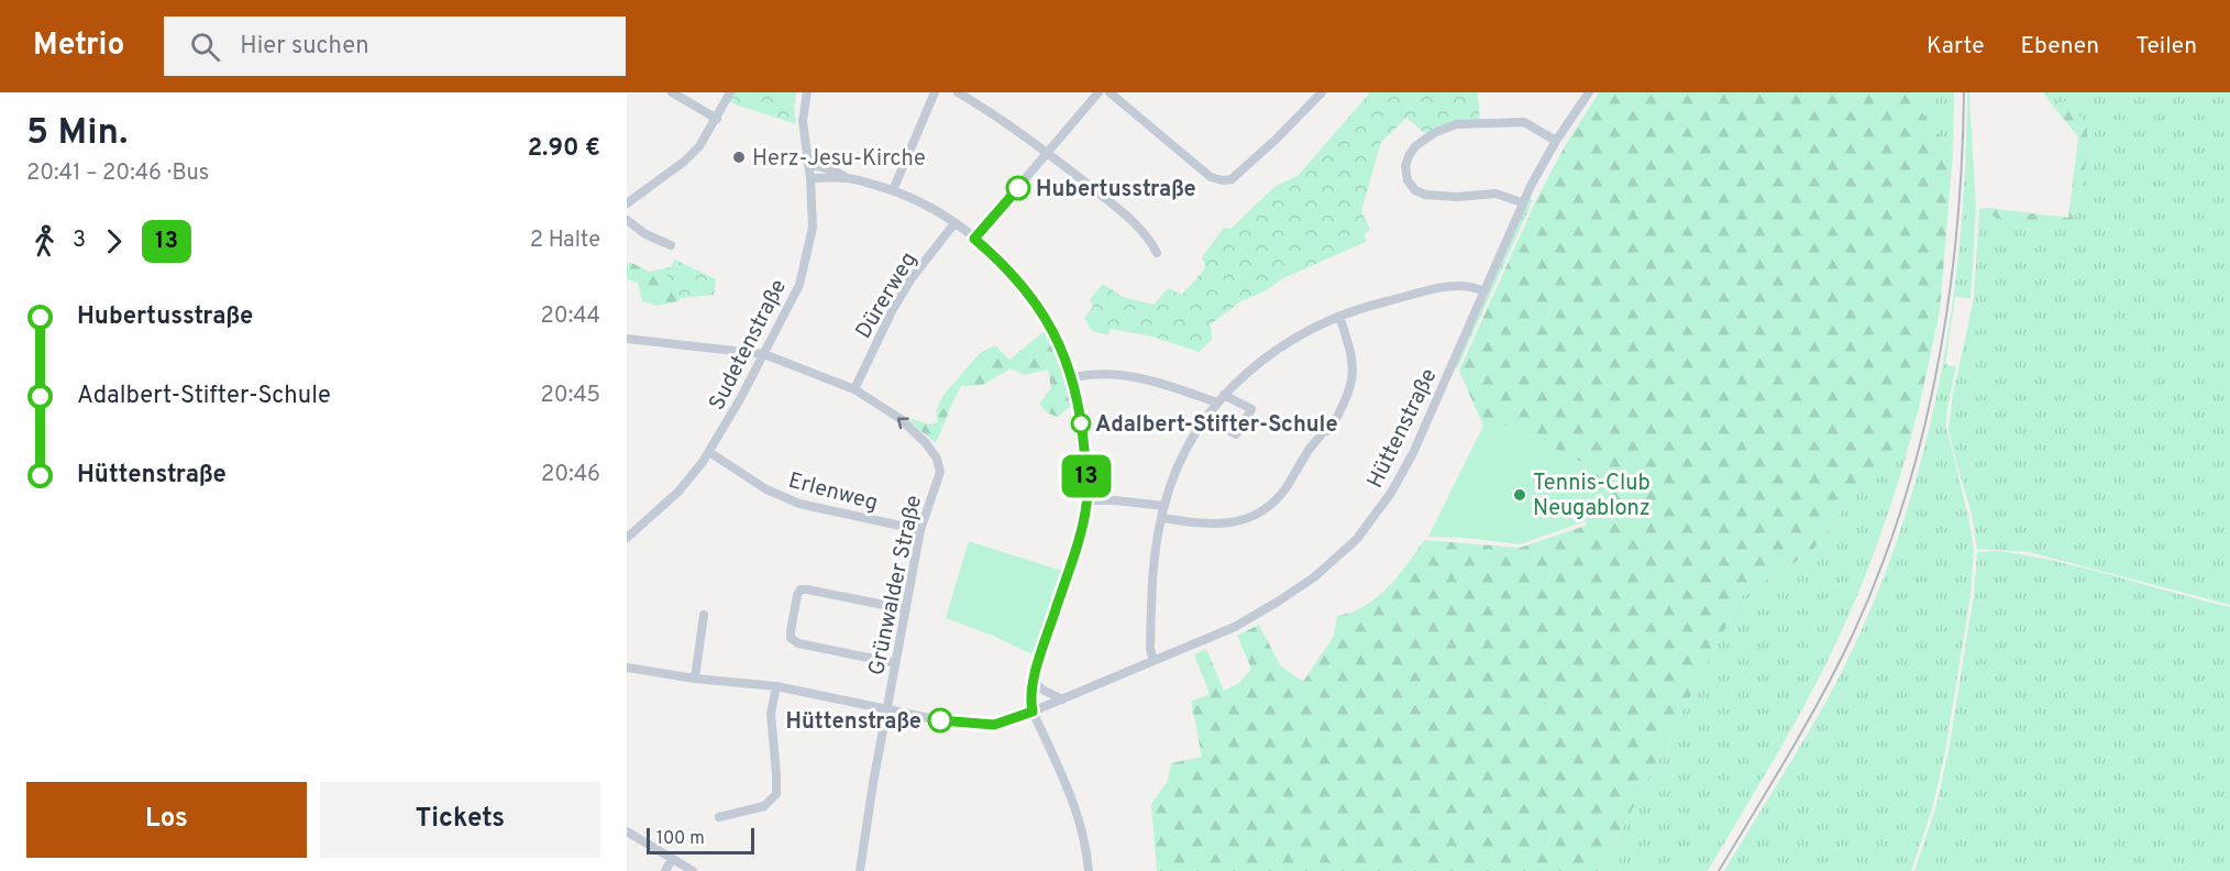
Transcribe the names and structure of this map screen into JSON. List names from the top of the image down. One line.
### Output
{"streets":{"street":["Dürerweg","Sudetenstraße","Hüttenstraße","Erlenweg","Grünwalder Straße"]},"crossings":[["Dürerweg","Grünwalder Straße"],["Sudetenstraße","Erlenweg"],["Hüttenstraße","Grünwalder Straße"],["Erlenweg","Grünwalder Straße"]],"places":["Herz-Jesu-Kirche","Hubertusstraße","Adalbert-Stifter-Schule","Tennis-Club Neugablonz","Hüttenstraße"],"lines":["bus line 13"],"scale_bar":"100 m","page":{"header":"Metrio","search":"Hier suchen","nav":["Karte","Ebenen","Teilen"],"heading":["5 Min.","20:41 – 20:46 · Bus","2.90 €"],"on_map":"13","legs":["3","13","2 Halte"],"list":[{"name":"Hubertusstraße","value":"20:44"},{"name":"Adalbert-Stifter-Schule","value":"20:45"},{"name":"Hüttenstraße","value":"20:46"}],"buttons":["Los","Tickets"],"scale":"100 m"}}
